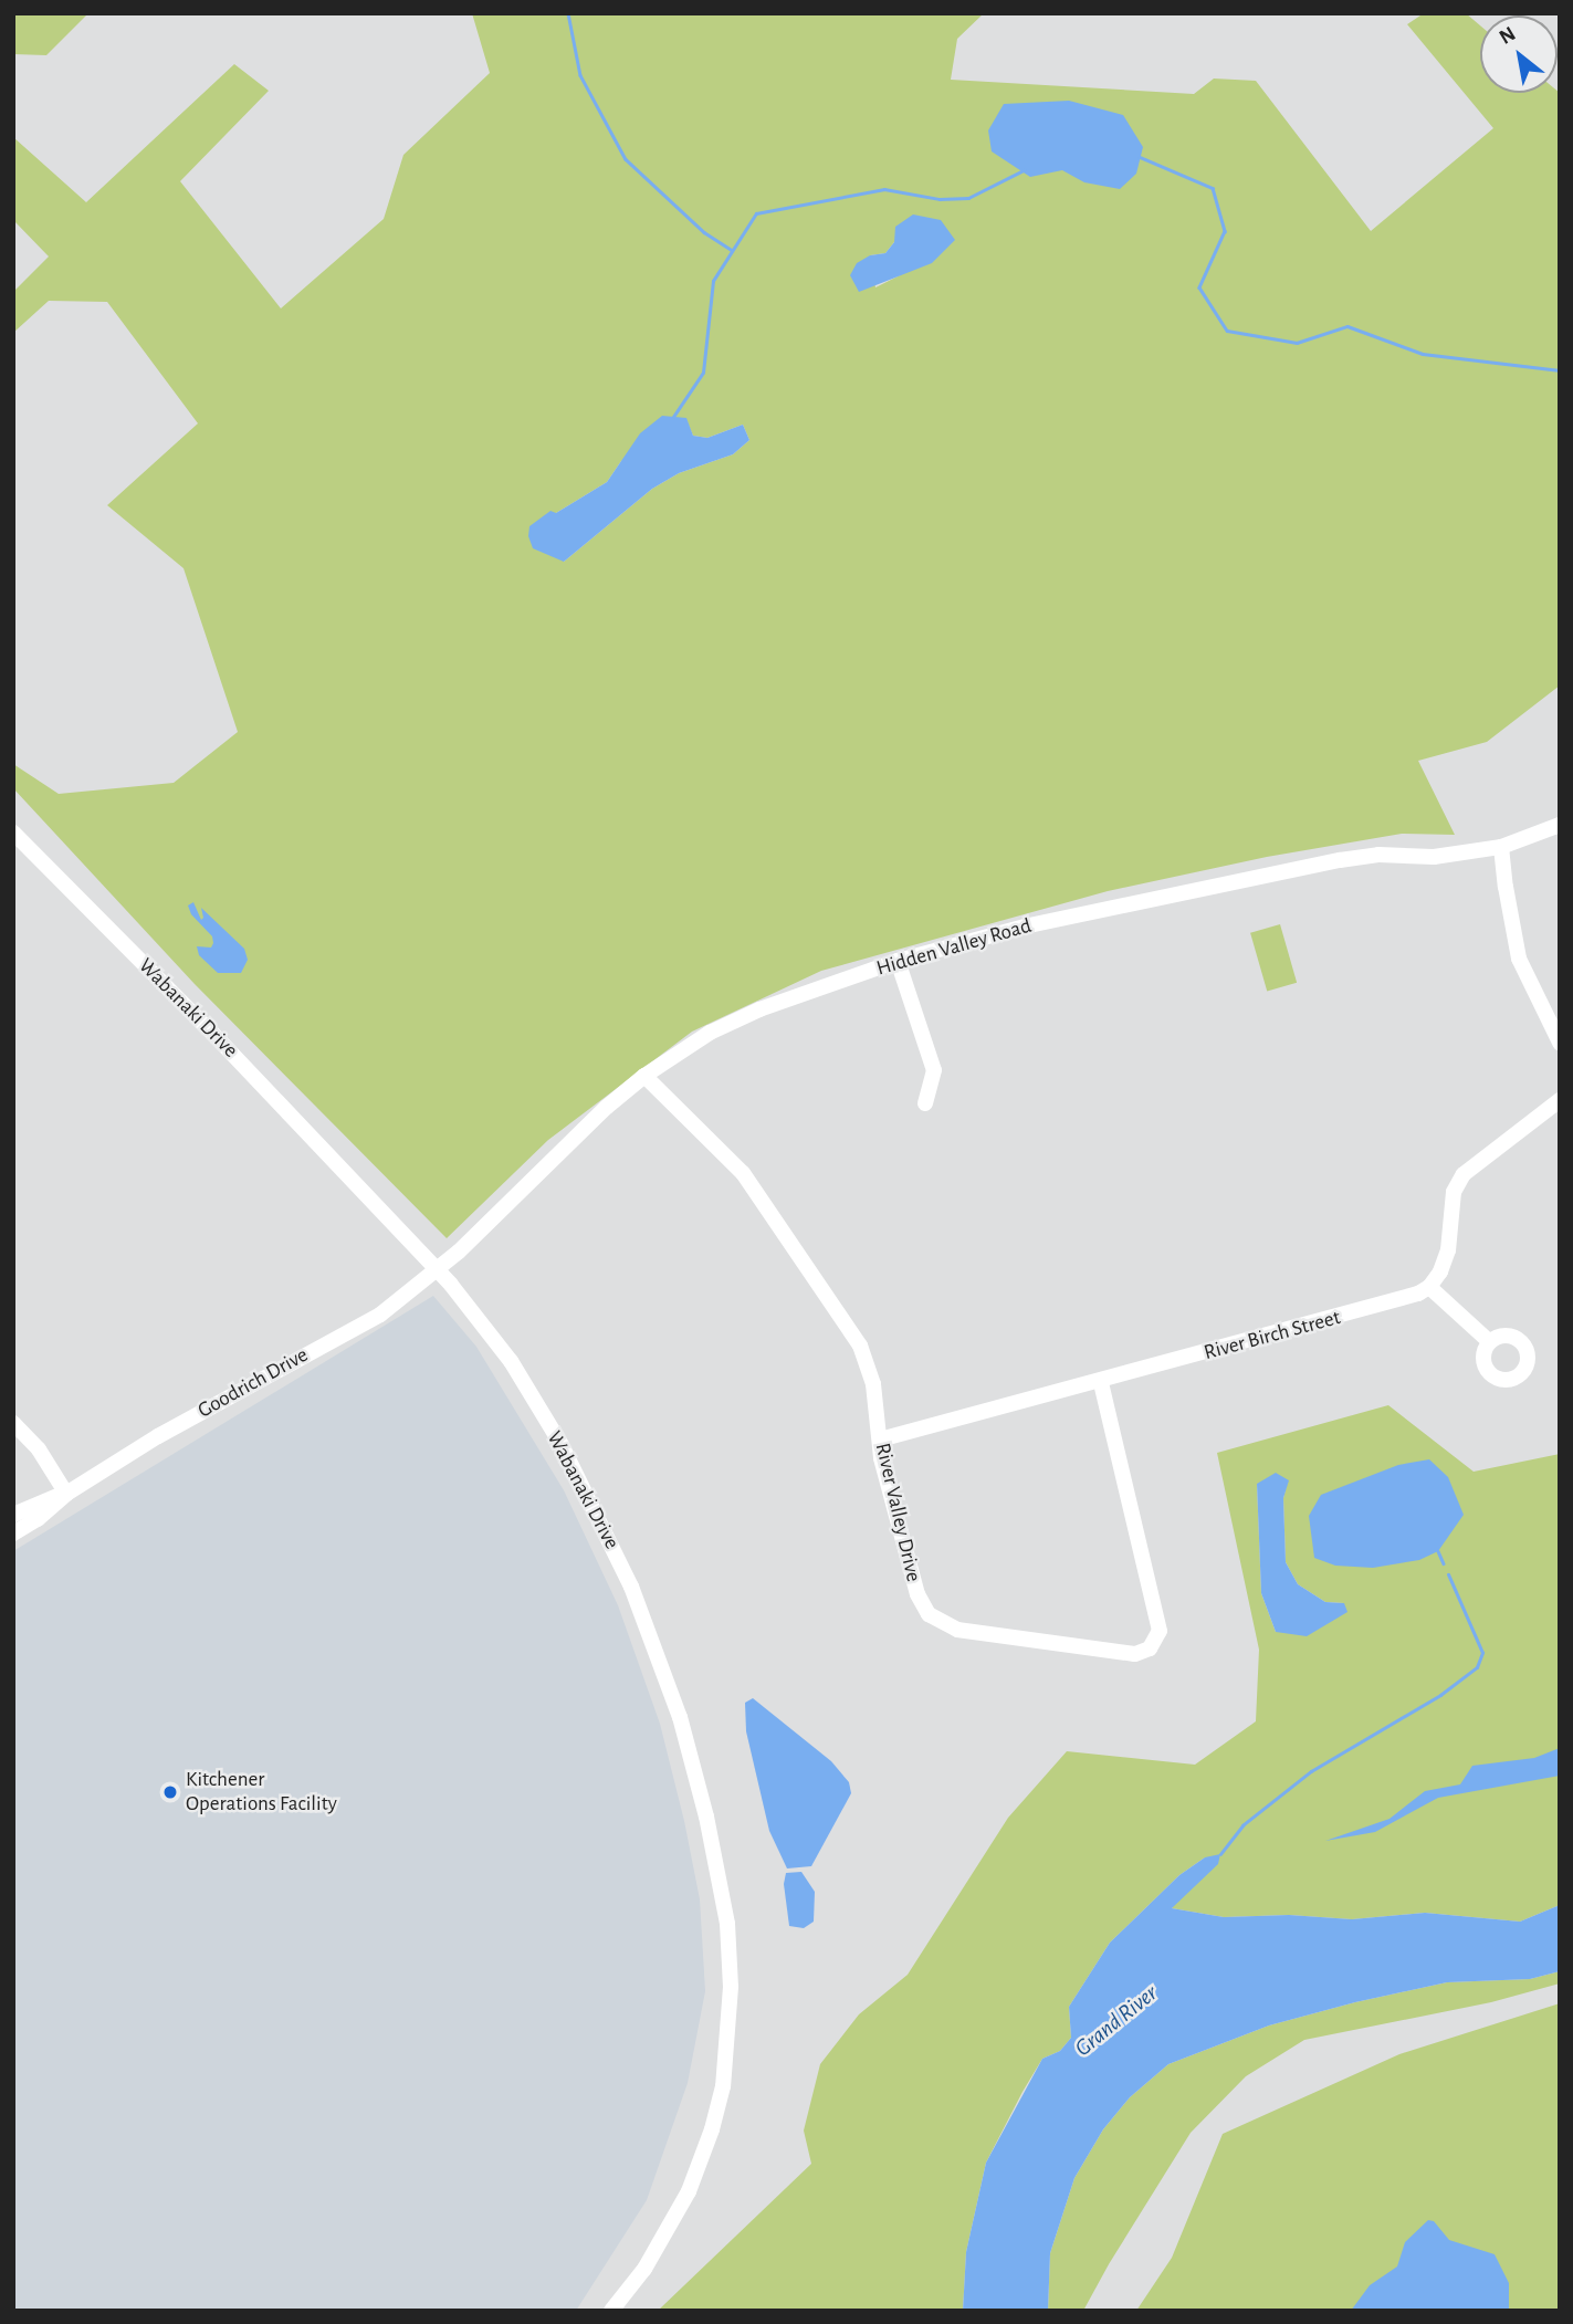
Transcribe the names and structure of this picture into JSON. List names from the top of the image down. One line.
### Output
{"streets":{"street":["Hidden Valley Road","Wabanaki Drive","River Birch Street","Goodrich Drive","River Valley Drive"]},"crossings":[["Hidden Valley Road","Wabanaki Drive"],["Hidden Valley Road","Goodrich Drive"],["Hidden Valley Road","River Valley Drive"],["Wabanaki Drive","Goodrich Drive"],["River Birch Street","River Valley Drive"]],"water":["Grand River"],"places":["Kitchener Operations Facility"],"north":"top left"}
